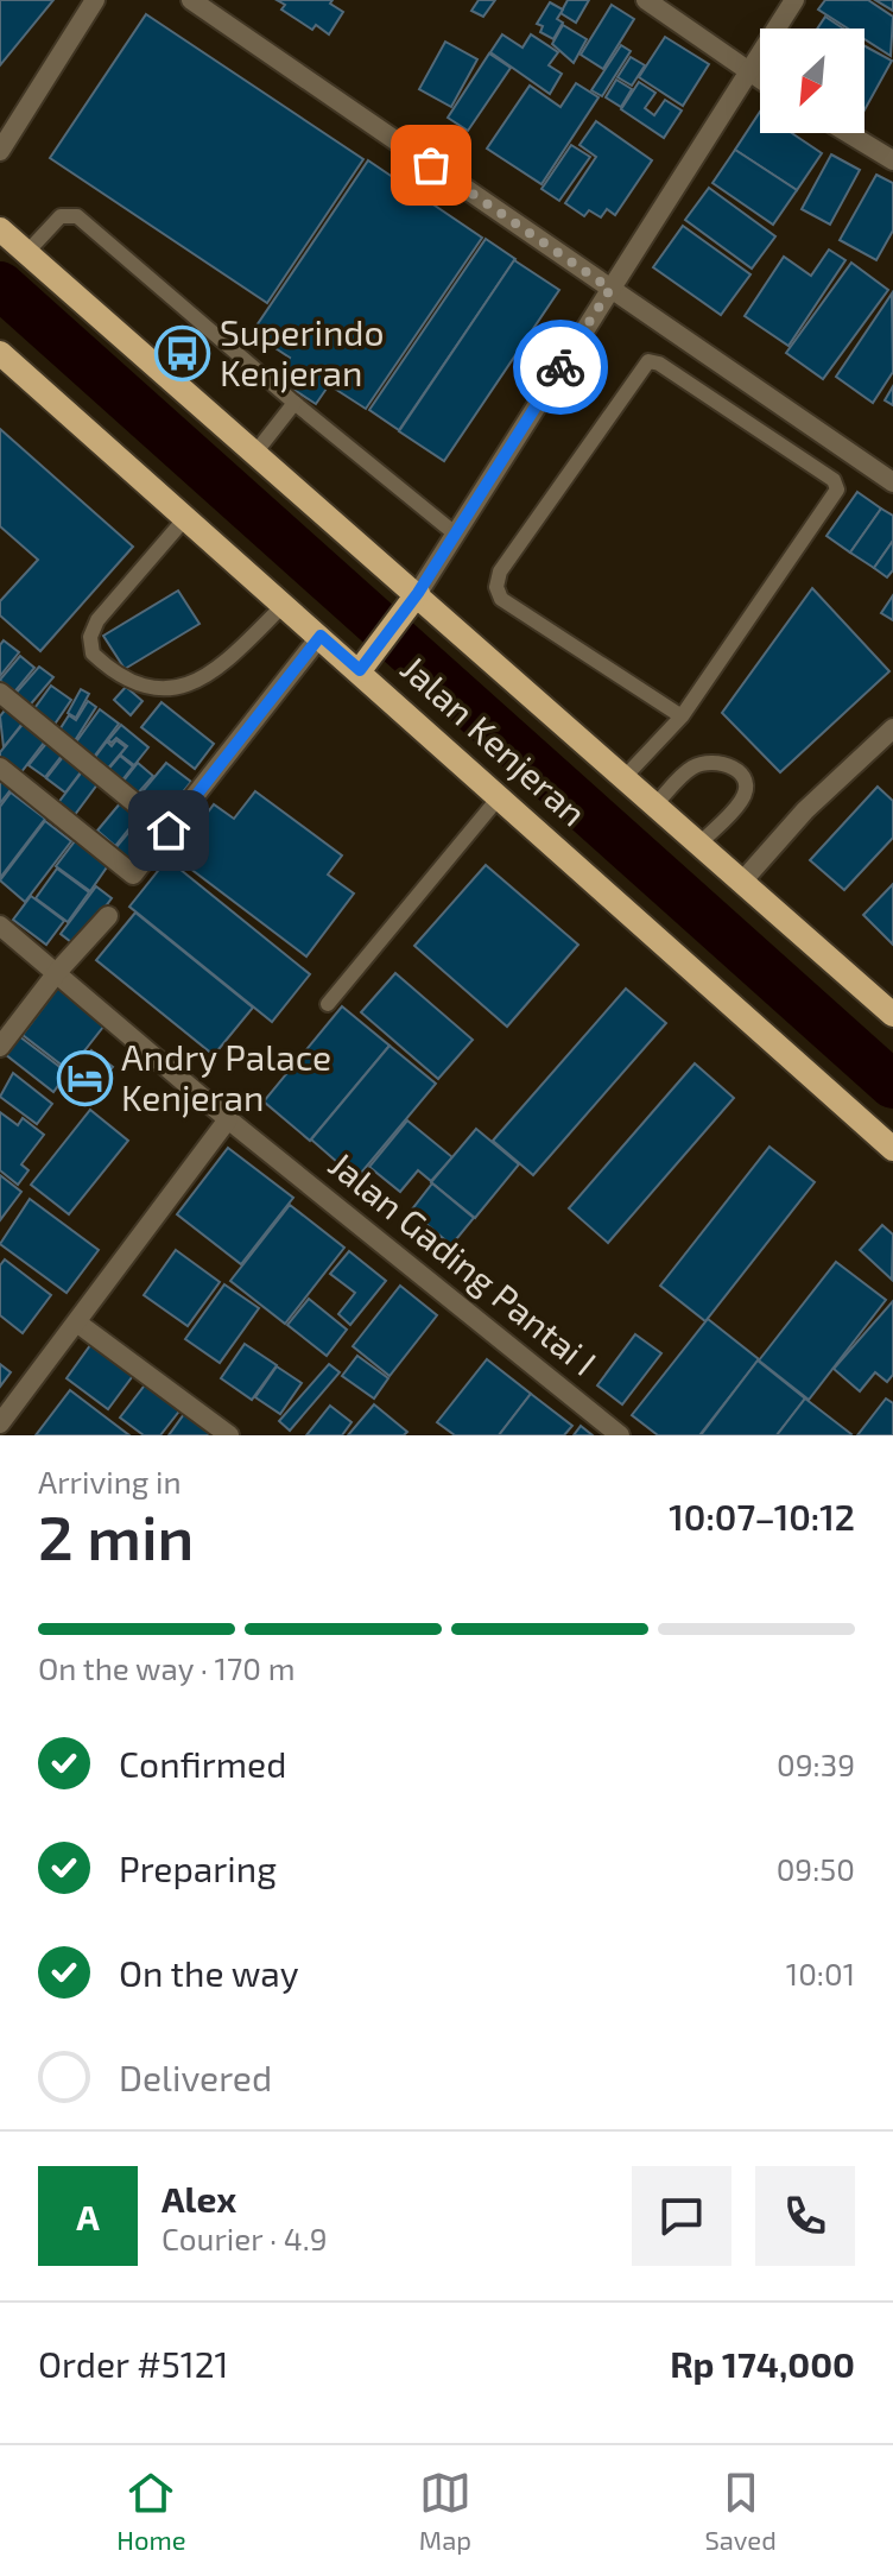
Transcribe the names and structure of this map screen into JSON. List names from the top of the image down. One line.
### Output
{"streets":{"main road":["Jalan Kenjeran"],"street":["Jalan Gading Pantai I"]},"places":{"bus stop":["Superindo Kenjeran"],"hotel":["Andry Palace Kenjeran"]},"north":"bottom left","page":{"heading":["2 min","Arriving in","10:07–10:12"],"panel":["Alex","Courier · 4.9","Order #5121","Rp 174,000"],"bar":"On the way · 170 m","list":[["Confirmed","09:39"],["Preparing","09:50"],["On the way","10:01"],"Delivered"],"round":"A","tabs":["Home","Map","Saved"]}}
